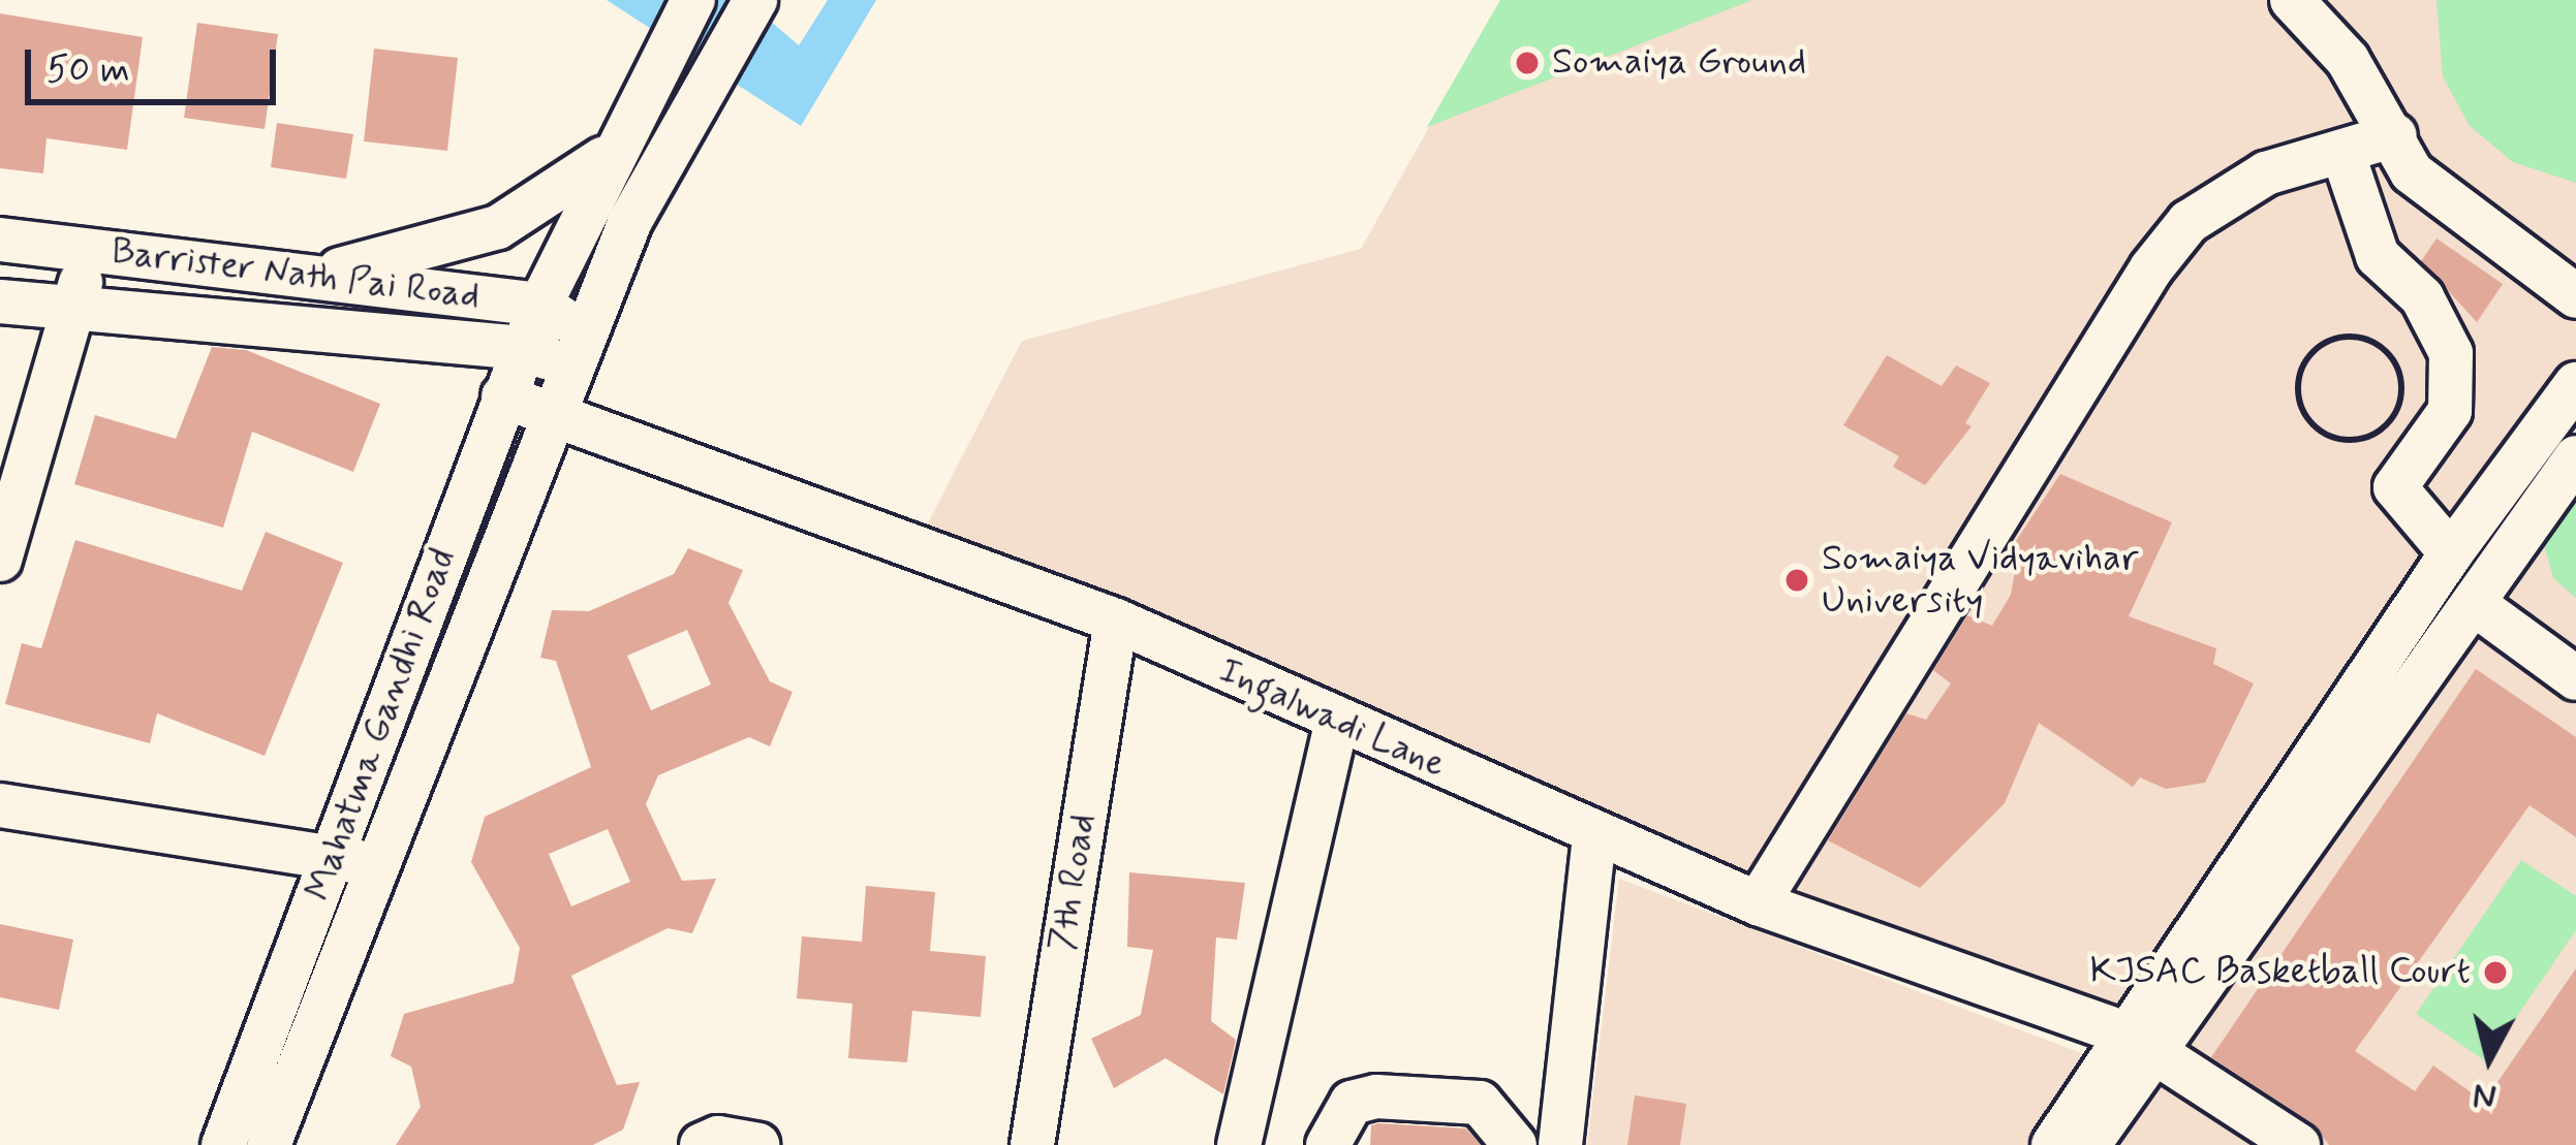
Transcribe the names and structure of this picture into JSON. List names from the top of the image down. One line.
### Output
{"streets":{"street":["Barrister Nath Pai Road","Ingalwadi Lane","Mahatma Gandhi Road","7th Road"]},"crossings":[["Barrister Nath Pai Road","Mahatma Gandhi Road"],["Ingalwadi Lane","Mahatma Gandhi Road"],["Ingalwadi Lane","7th Road"]],"places":["Somaiya Ground","Somaiya Vidyavihar University","KJSAC Basketball Court"],"scale_bar":"50 m","north":"bottom"}
